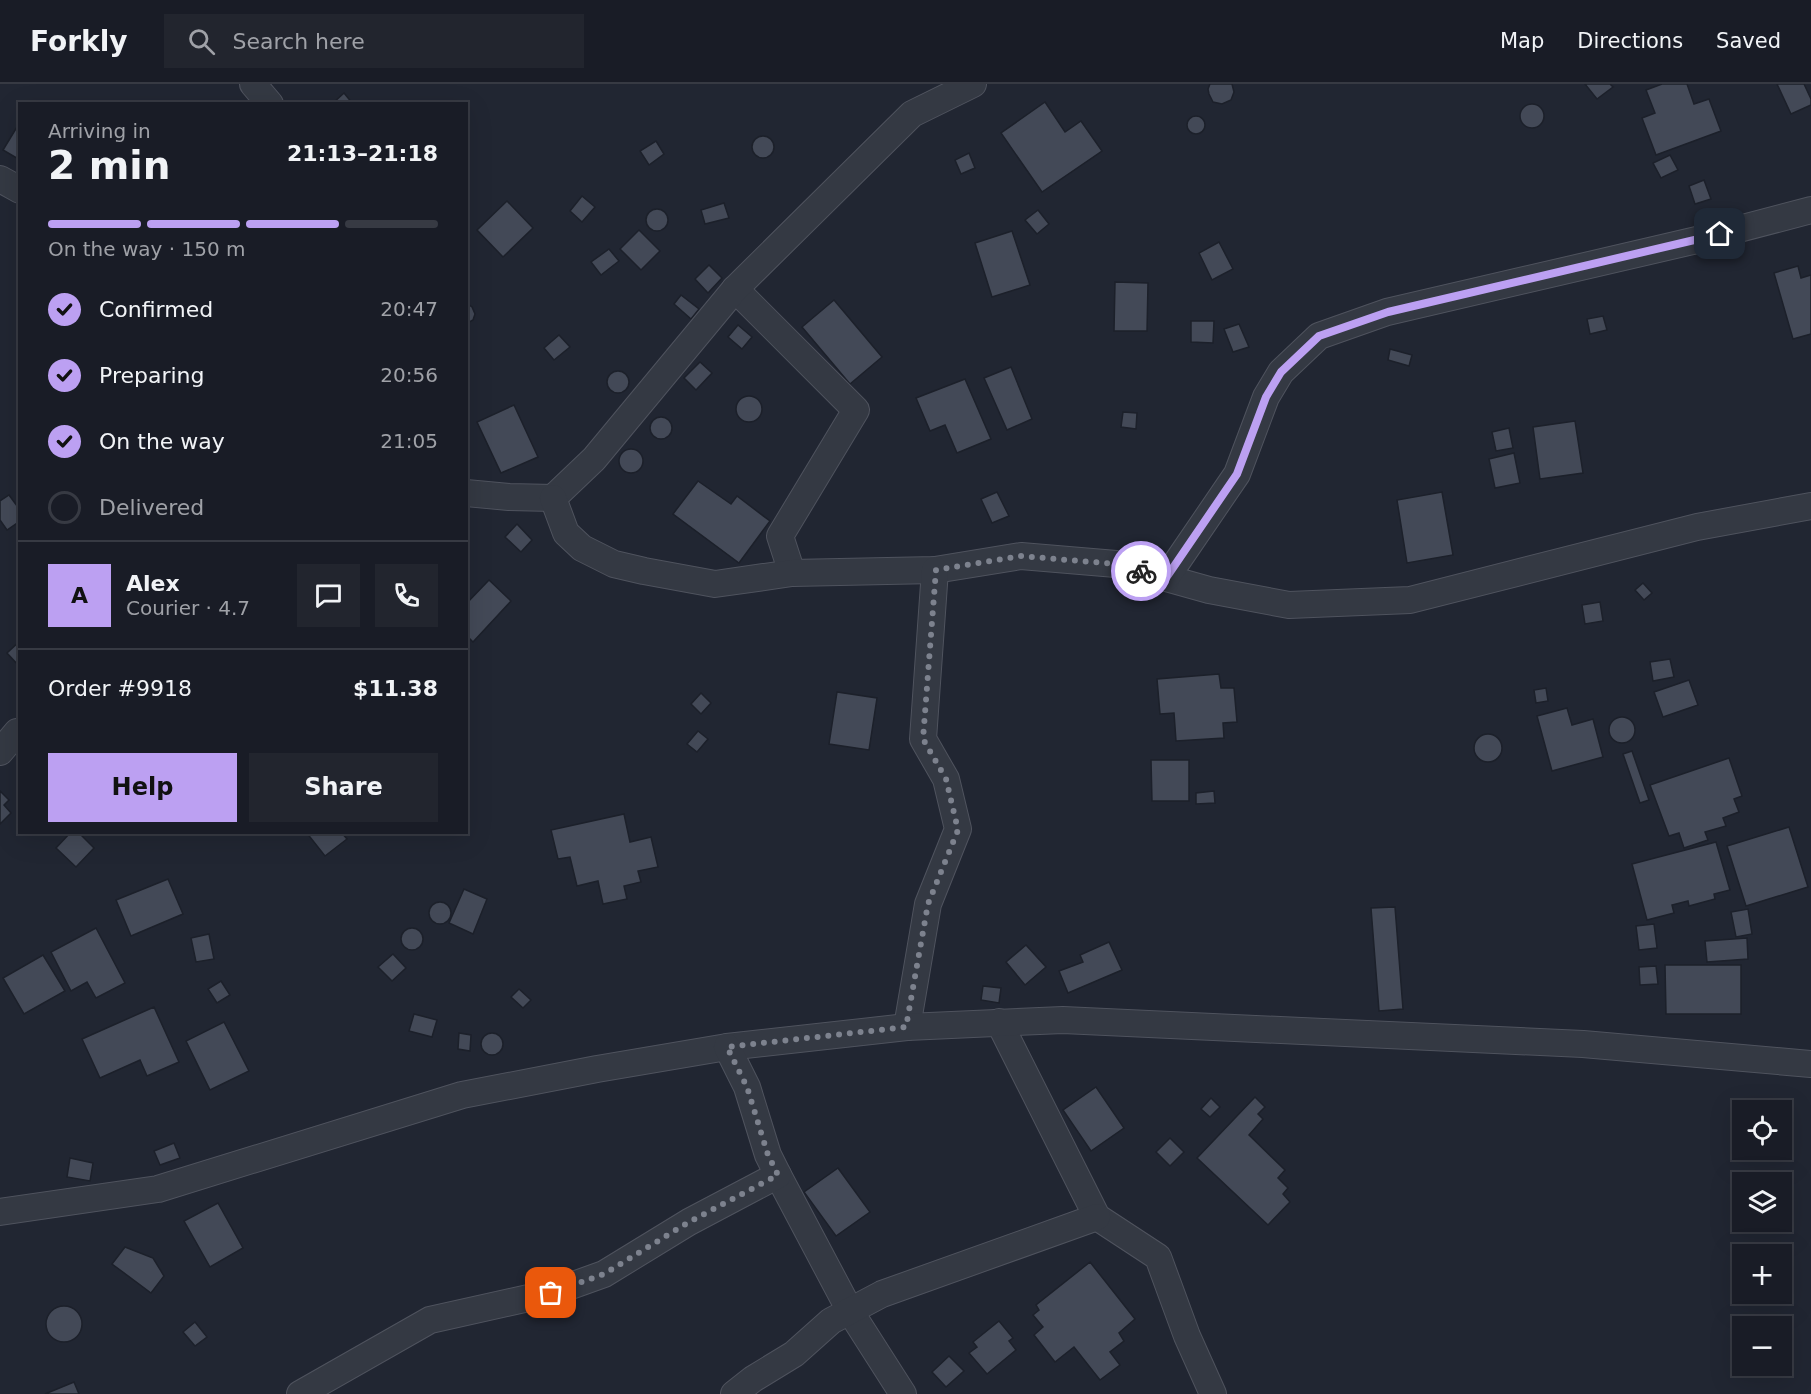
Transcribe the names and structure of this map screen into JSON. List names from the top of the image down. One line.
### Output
{"page":{"header":"Forkly","search":"Search here","nav":["Map","Directions","Saved"],"heading":["2 min","Arriving in","21:13–21:18"],"panel":["Alex","Courier · 4.7","Order #9918","$11.38"],"bar":"On the way · 150 m","list":[["Confirmed","20:47"],["Preparing","20:56"],["On the way","21:05"],"Delivered"],"round":"A","buttons":["Help","Share"],"map_buttons":["+","−"]}}
